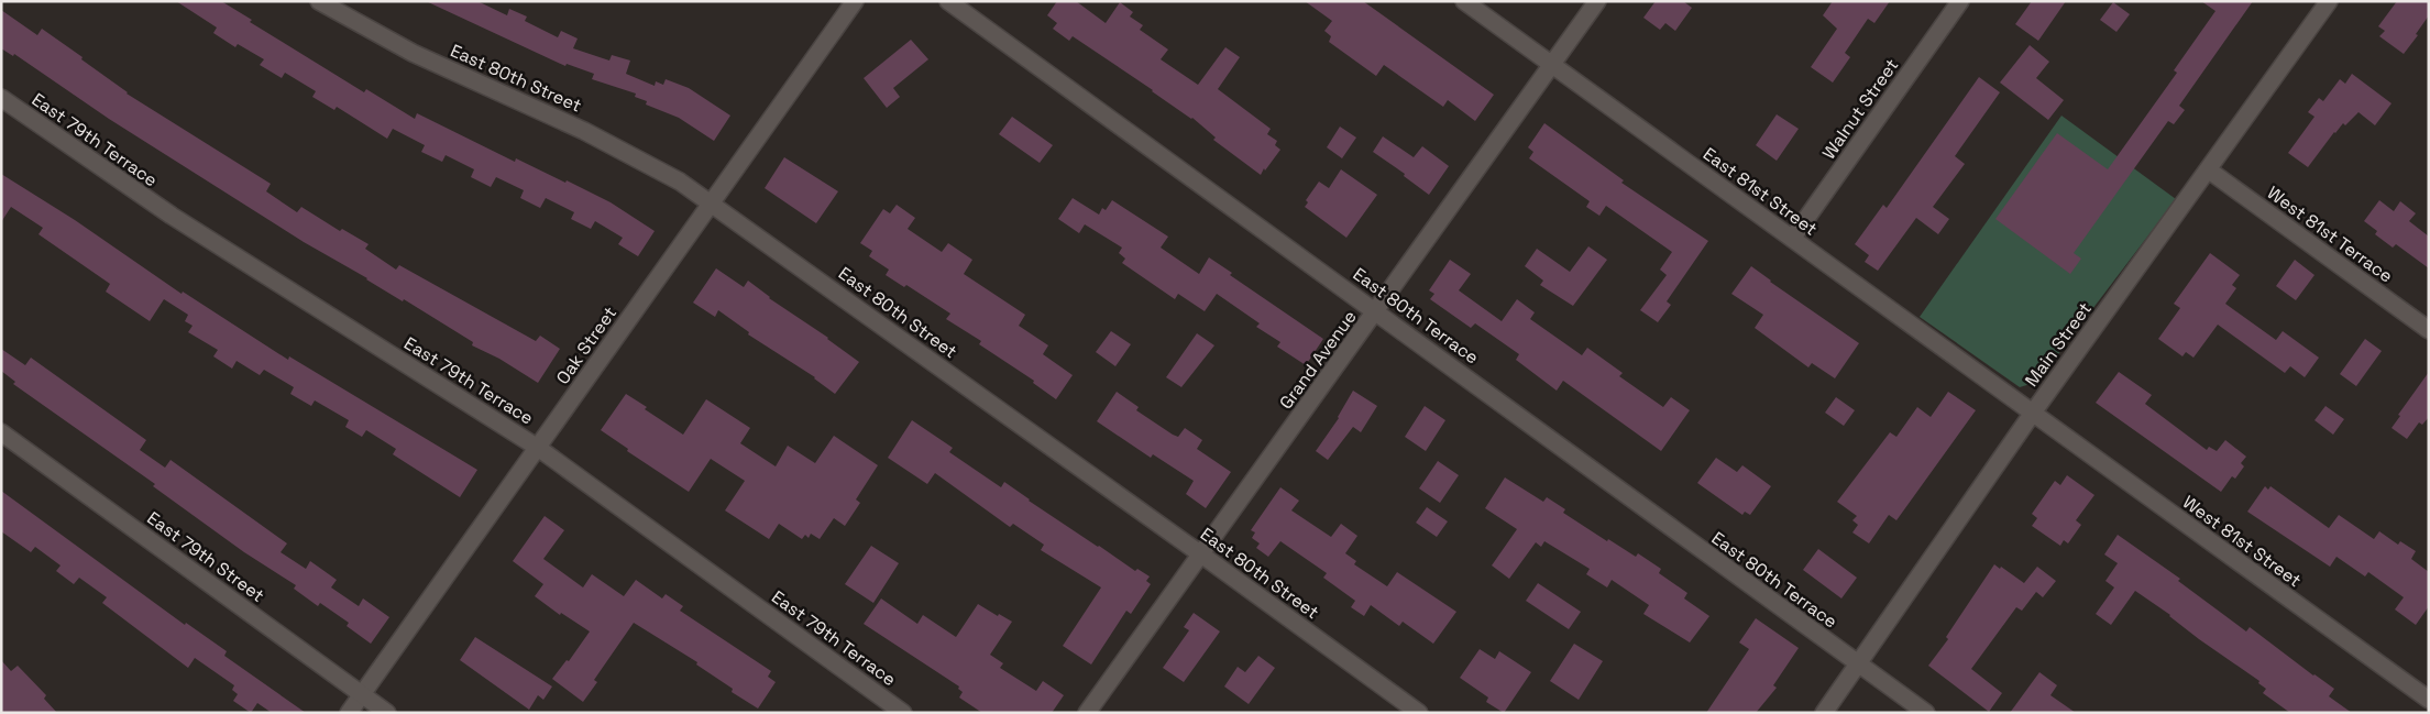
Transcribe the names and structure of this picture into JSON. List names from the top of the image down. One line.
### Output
{"streets":{"street":["East 80th Street","Walnut Street","East 79th Terrace","East 81st Street","West 81st Terrace","East 80th Terrace","Main Street","Oak Street","Grand Avenue","West 81st Street","East 79th Street"]},"crossings":[["East 80th Street","Oak Street"],["East 80th Street","Grand Avenue"],["Walnut Street","East 81st Street"],["East 79th Terrace","Oak Street"],["East 81st Street","Main Street"],["East 81st Street","Grand Avenue"],["East 81st Street","West 81st Street"],["West 81st Terrace","Main Street"],["East 80th Terrace","Main Street"],["East 80th Terrace","Grand Avenue"],["Main Street","West 81st Street"],["Oak Street","East 79th Street"]]}
